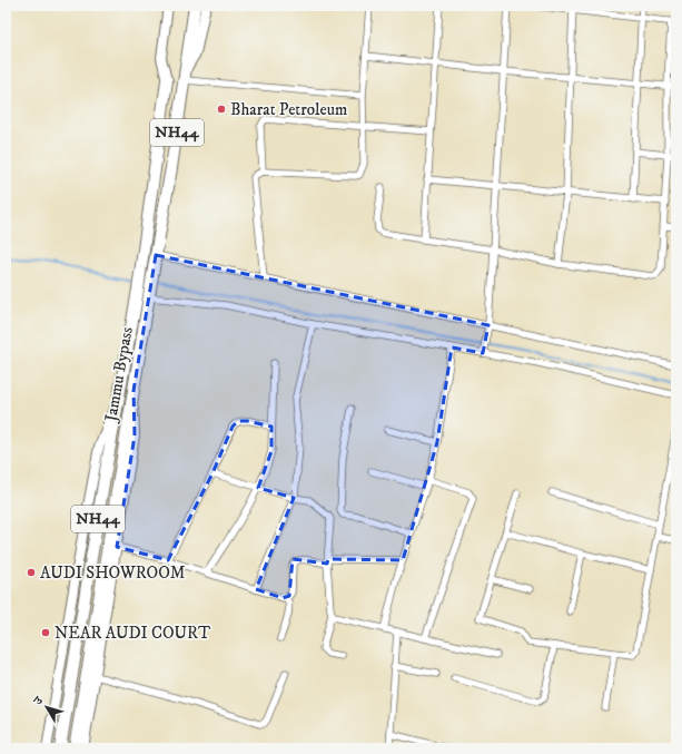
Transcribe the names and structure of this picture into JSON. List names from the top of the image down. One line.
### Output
{"streets":{"highway":["NH44","Jammu Bypass"]},"places":["Bharat Petroleum","AUDI SHOWROOM","NEAR AUDI COURT"],"north":"top left"}
